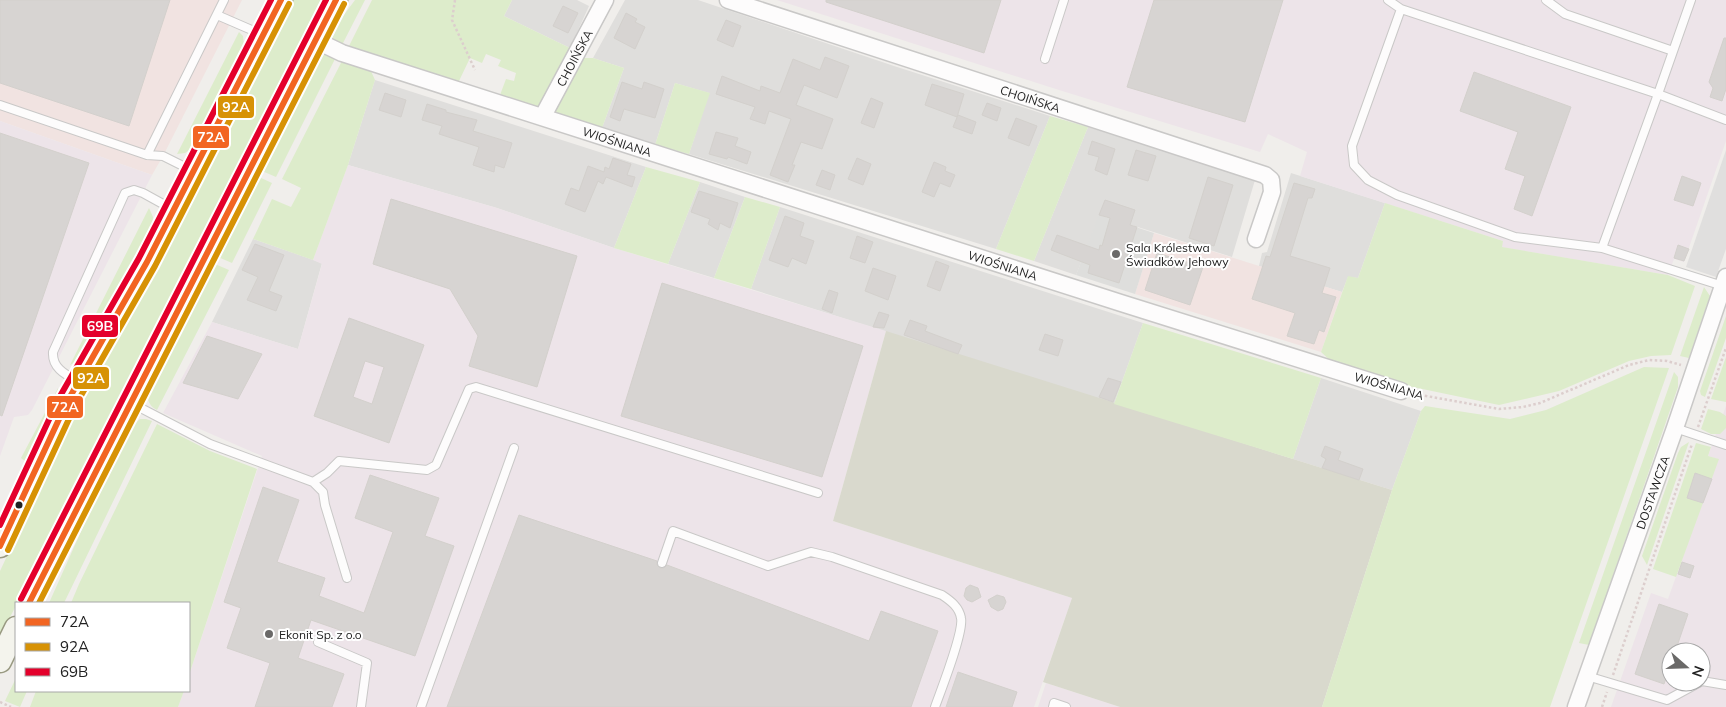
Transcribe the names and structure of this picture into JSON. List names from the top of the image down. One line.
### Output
{"streets":{"street":["CHOIŃSKA","WIOŚNIANA","DOSTAWCZA"]},"crossings":[["CHOIŃSKA","WIOŚNIANA"],["WIOŚNIANA","DOSTAWCZA"]],"places":["Sala Królestwa Świadków Jehowy","Ekonit Sp. z o.o"],"lines":["transit line 72A","transit line 69B","transit line 92A"],"legend":["72A","92A","69B"],"north":"right"}
